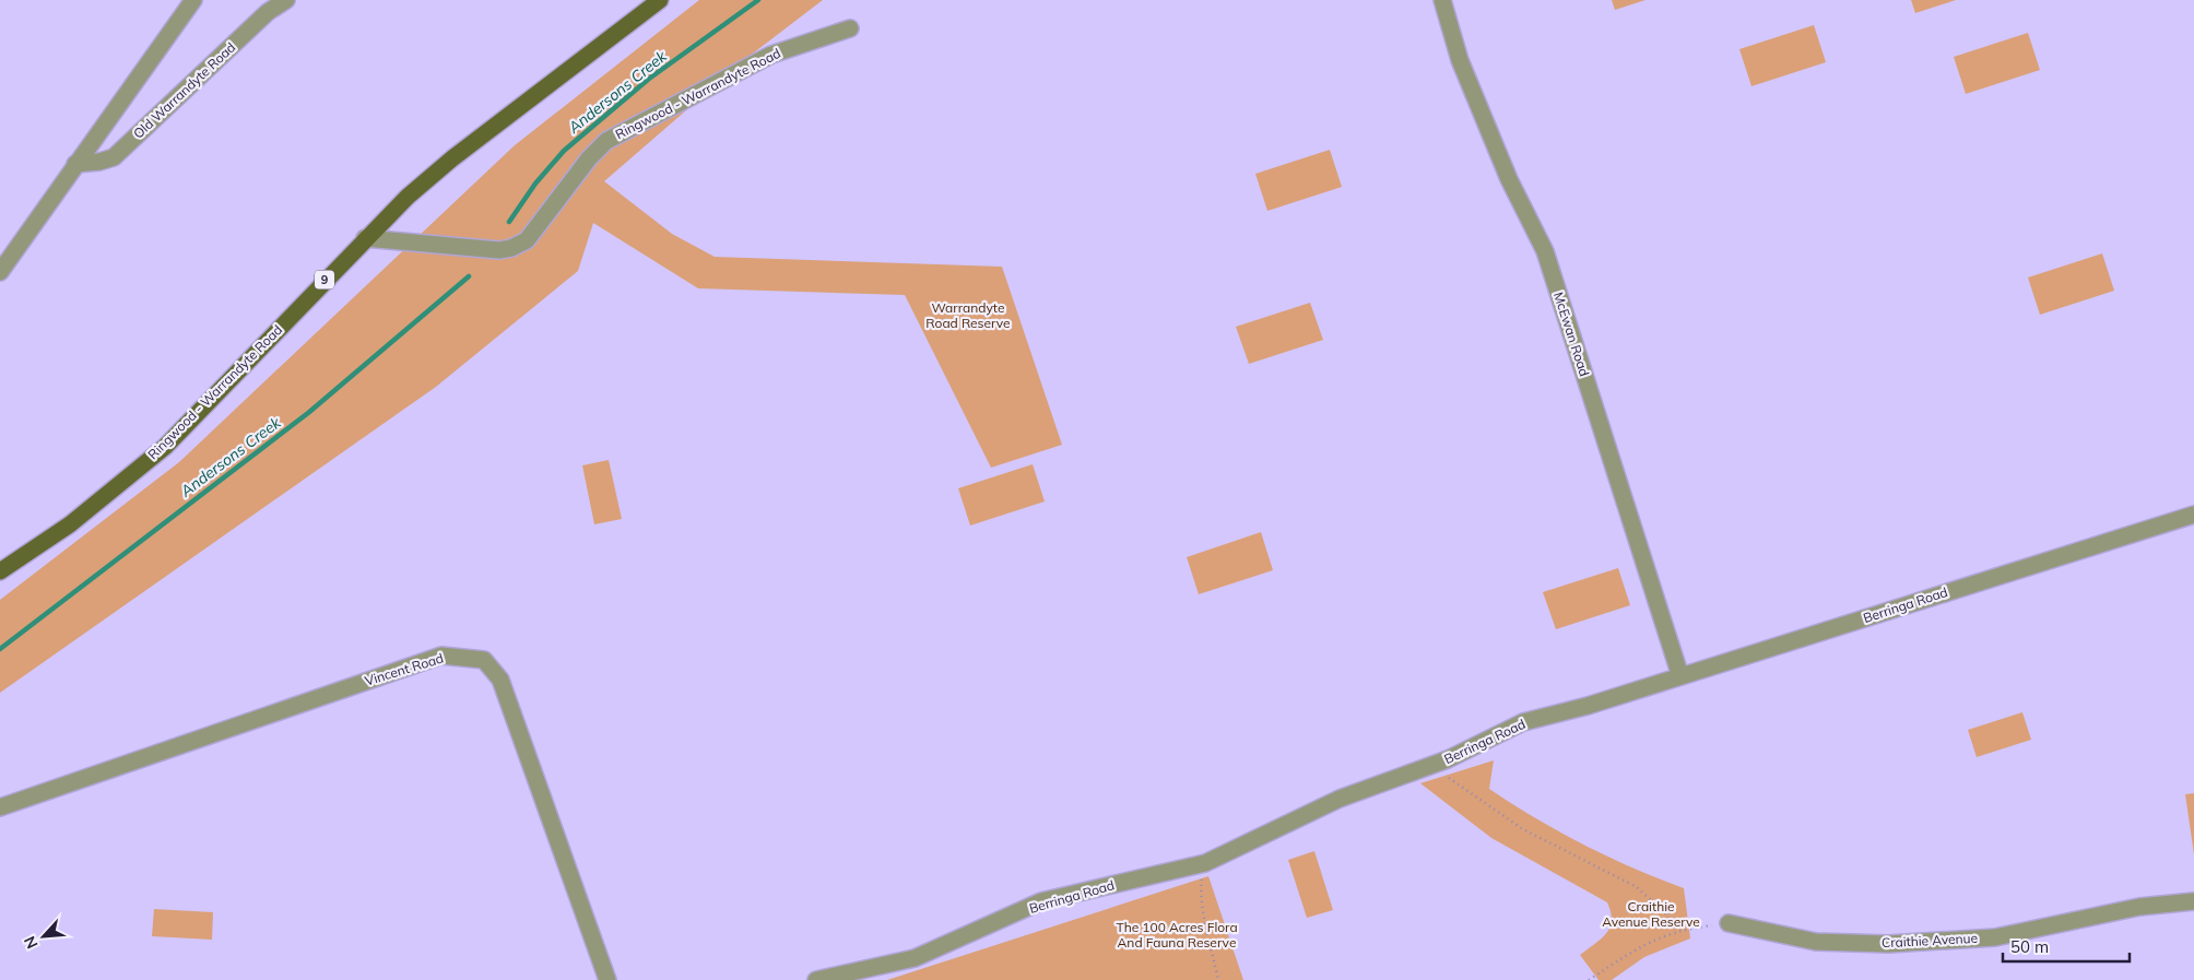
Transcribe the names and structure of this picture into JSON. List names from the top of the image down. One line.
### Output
{"streets":{"main road":["Ringwood - Warrandyte Road","9"],"street":["Old Warrandyte Road","McEwan Road","Berringa Road","Vincent Road","Craithie Avenue"]},"crossings":[["McEwan Road","Berringa Road"]],"water":["Andersons Creek"],"parks":["Warrandyte Road Reserve","Craithie Avenue Reserve","The 100 Acres Flora And Fauna Reserve"],"scale_bar":"50 m","north":"bottom left"}
